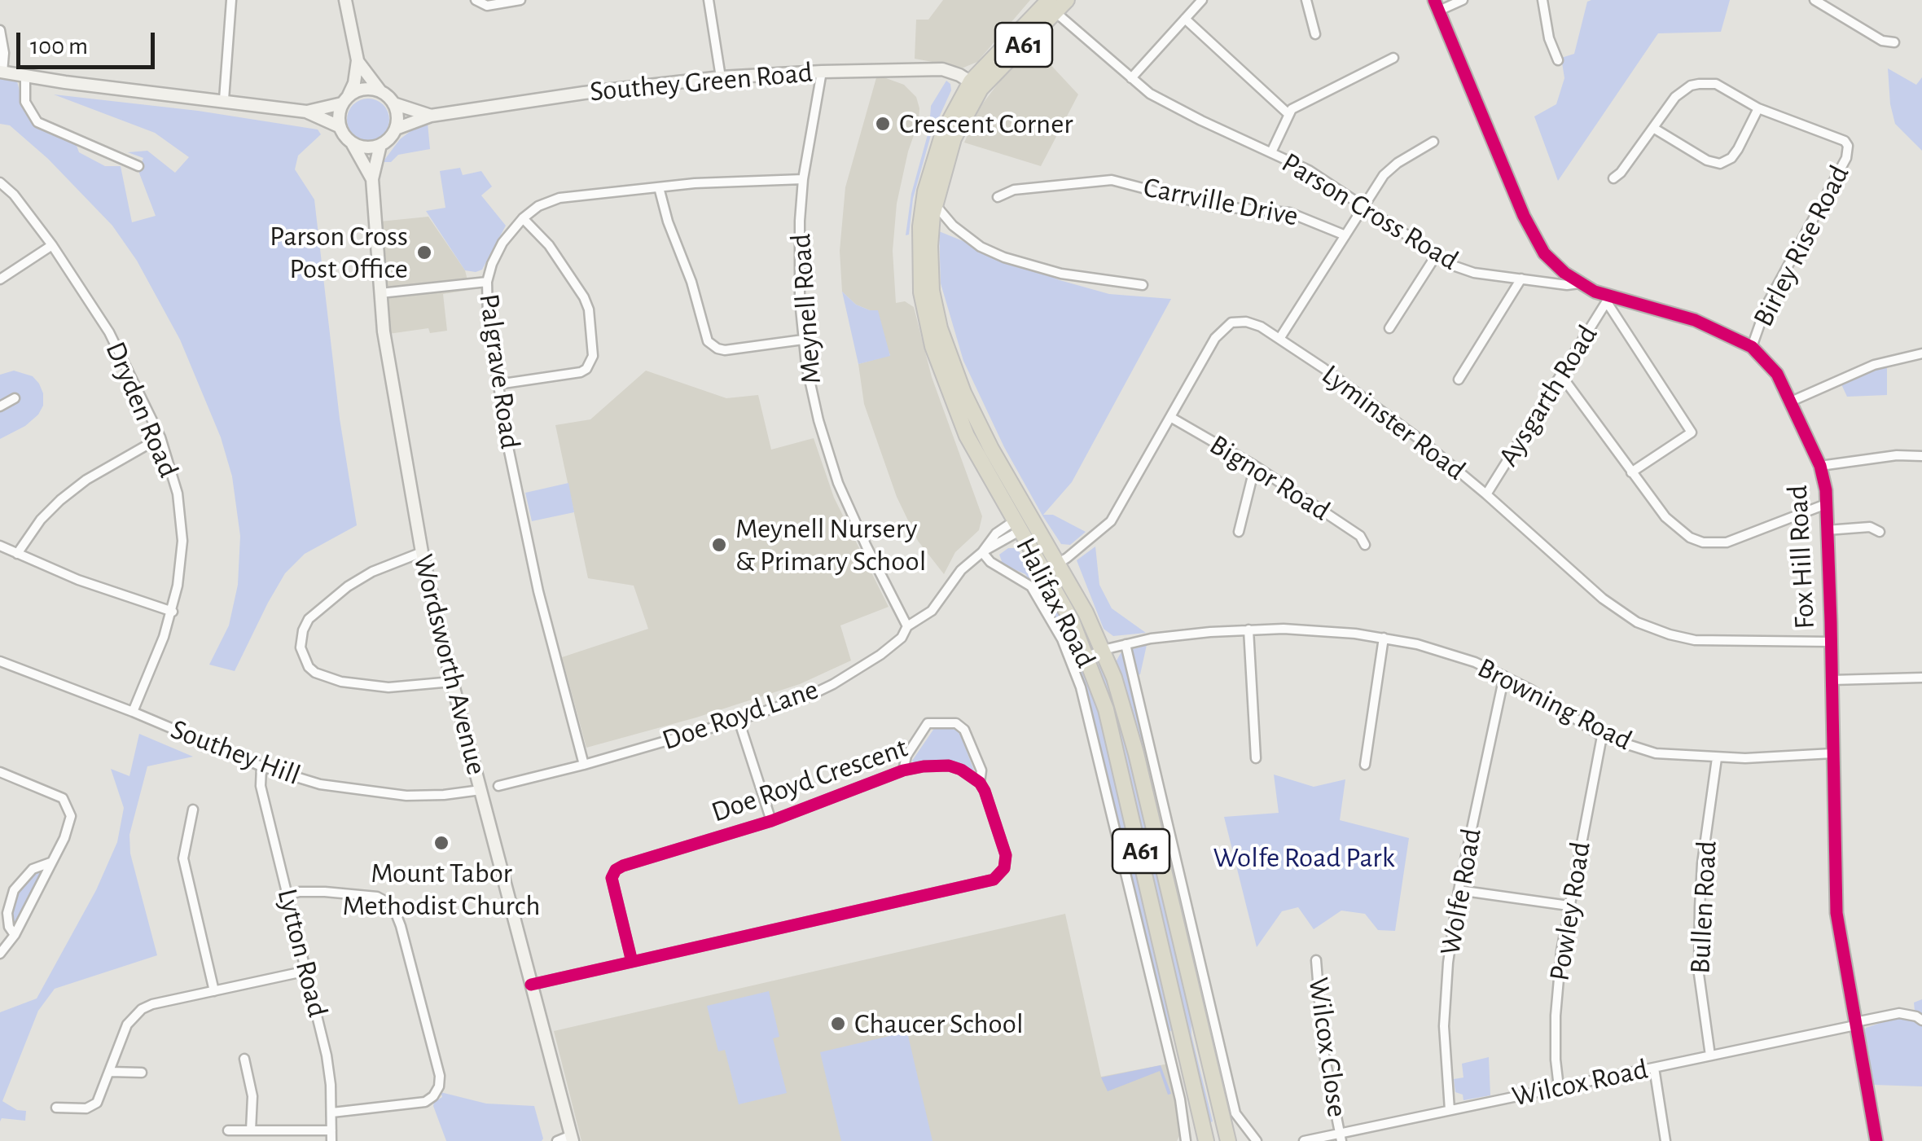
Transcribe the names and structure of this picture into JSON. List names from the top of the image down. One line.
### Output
{"streets":{"highway":["A61","Halifax Road"],"street":["Southey Green Road","Carrville Drive","Parson Cross Road","Birley Rise Road","Meynell Road","Palgrave Road","Aysgarth Road","Dryden Road","Lyminster Road","Bignor Road","Fox Hill Road","Wordsworth Avenue","Browning Road","Doe Royd Lane","Southey Hill","Doe Royd Crescent","Wolfe Road","Bullen Road","Powley Road","Lytton Road","Wilcox Close","Wilcox Road"]},"crossings":[["Southey Green Road","Meynell Road"],["Southey Green Road","Halifax Road"],["Southey Green Road","Wordsworth Avenue"],["Parson Cross Road","Fox Hill Road"],["Parson Cross Road","Halifax Road"],["Birley Rise Road","Fox Hill Road"],["Meynell Road","Palgrave Road"],["Meynell Road","Doe Royd Lane"],["Palgrave Road","Doe Royd Lane"],["Aysgarth Road","Lyminster Road"],["Aysgarth Road","Fox Hill Road"],["Dryden Road","Southey Hill"],["Lyminster Road","Bignor Road"],["Lyminster Road","Fox Hill Road"],["Lyminster Road","Halifax Road"],["Fox Hill Road","Browning Road"],["Fox Hill Road","Wilcox Road"],["Halifax Road","Browning Road"],["Halifax Road","Doe Royd Lane"],["Wordsworth Avenue","Southey Hill"],["Wordsworth Avenue","Doe Royd Crescent"],["Browning Road","Wolfe Road"],["Browning Road","Bullen Road"],["Browning Road","Powley Road"],["Southey Hill","Lytton Road"],["Wolfe Road","Wilcox Road"],["Bullen Road","Wilcox Road"],["Powley Road","Wilcox Road"],["Wilcox Close","Wilcox Road"]],"parks":["Wolfe Road Park"],"places":["Crescent Corner","Parson Cross Post Office","Meynell Nursery & Primary School","Mount Tabor Methodist Church","Chaucer School"],"scale_bar":"100 m"}
